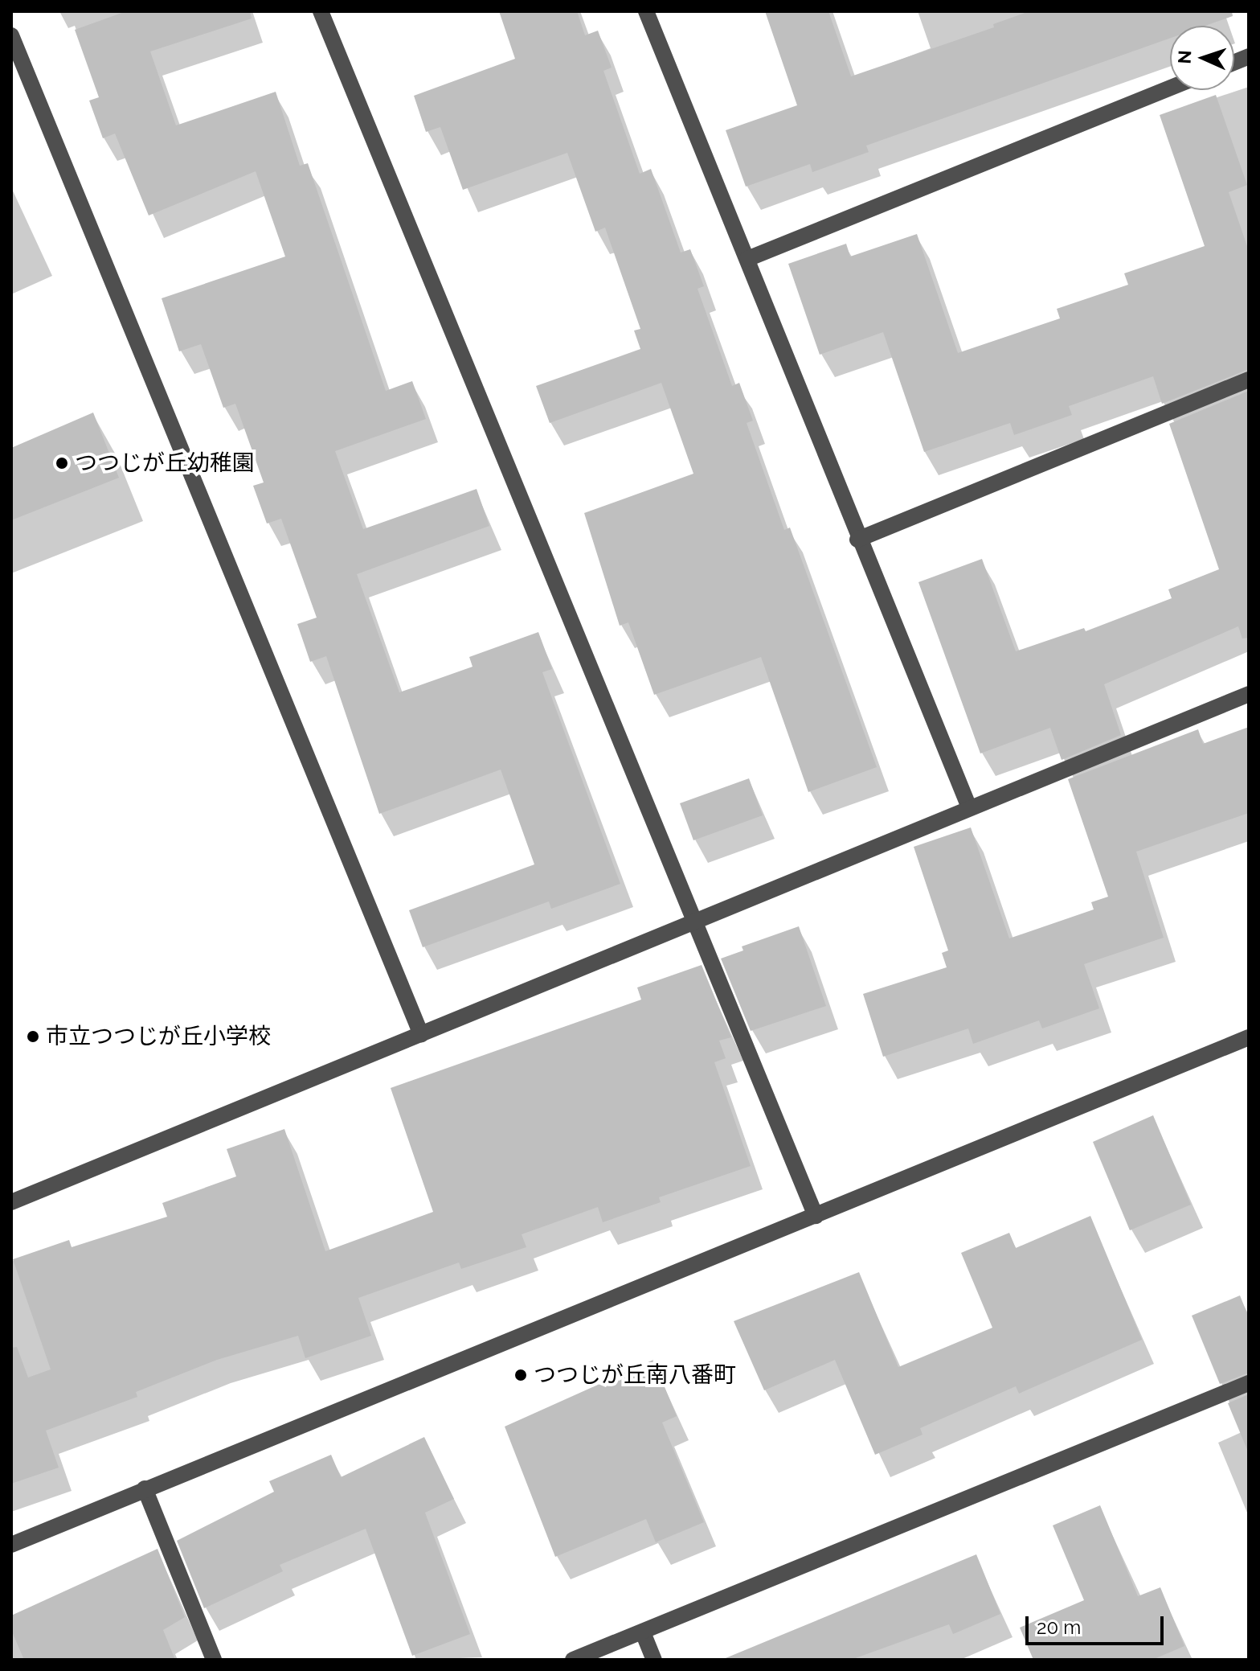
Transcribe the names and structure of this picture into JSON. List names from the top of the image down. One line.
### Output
{"places":["つつじが丘幼稚園","市立つつじが丘小学校","つつじが丘南八番町"],"scale_bar":"20 m","north":"left"}
